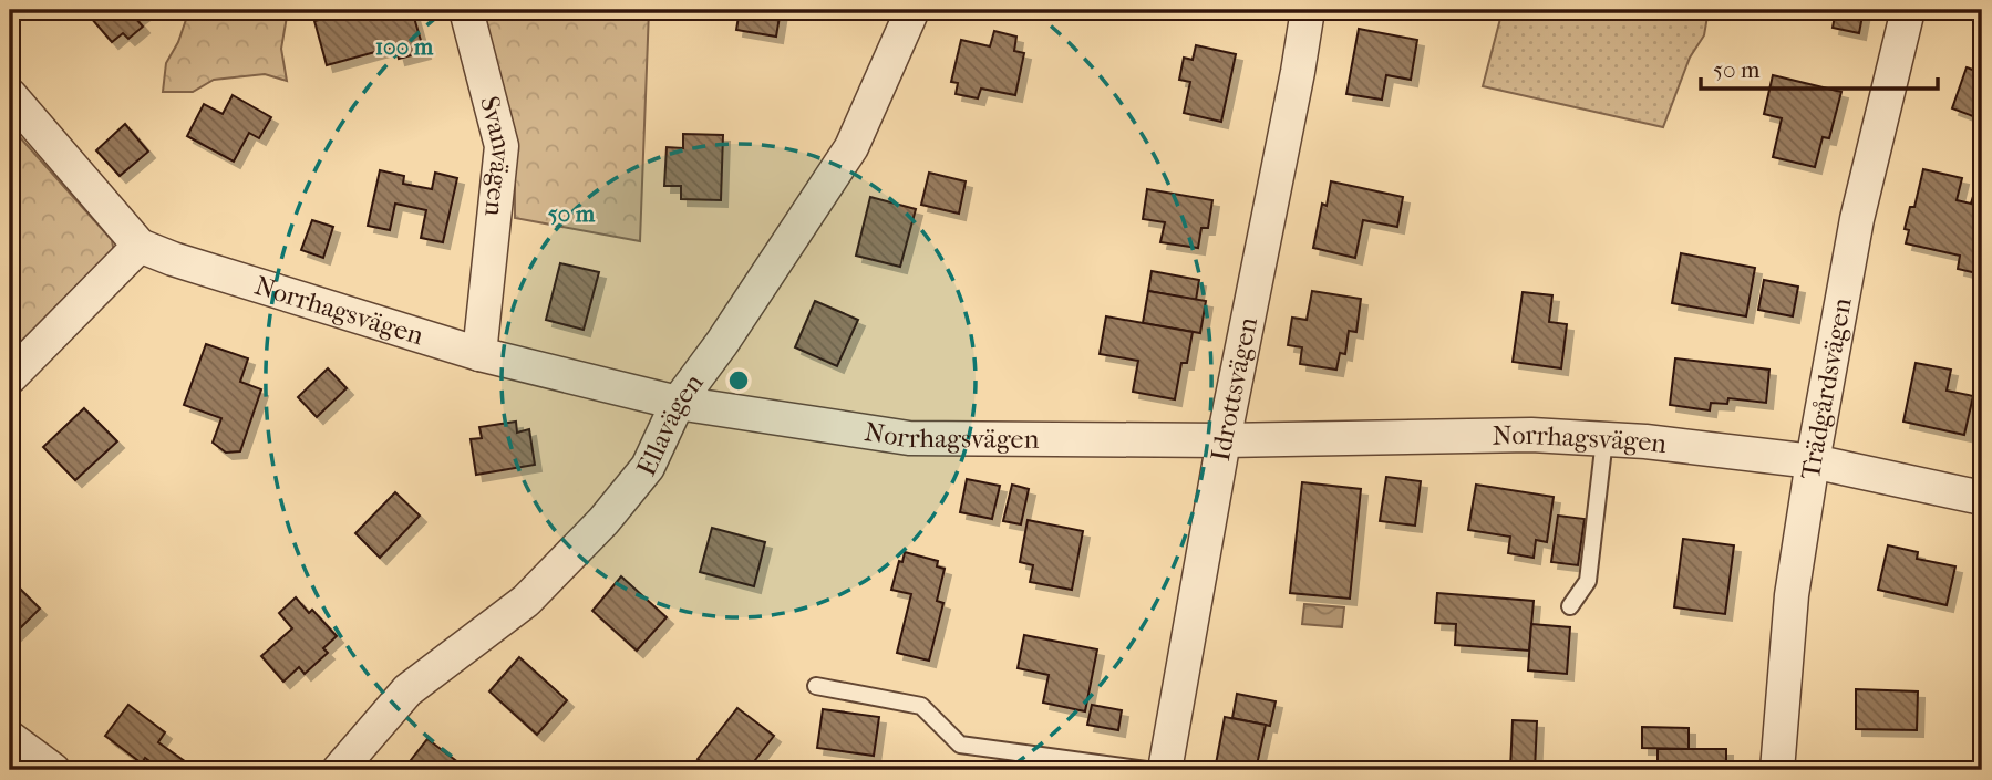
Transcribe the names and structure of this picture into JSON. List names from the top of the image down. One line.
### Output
{"streets":{"street":["Svanvägen","Norrhagsvägen","Trädgårdsvägen","Idrottsvägen","Ellavägen"]},"crossings":[["Svanvägen","Norrhagsvägen"],["Norrhagsvägen","Trädgårdsvägen"],["Norrhagsvägen","Idrottsvägen"],["Norrhagsvägen","Ellavägen"]],"scale_bar":"50 m","rings":["100 m","50 m"]}
